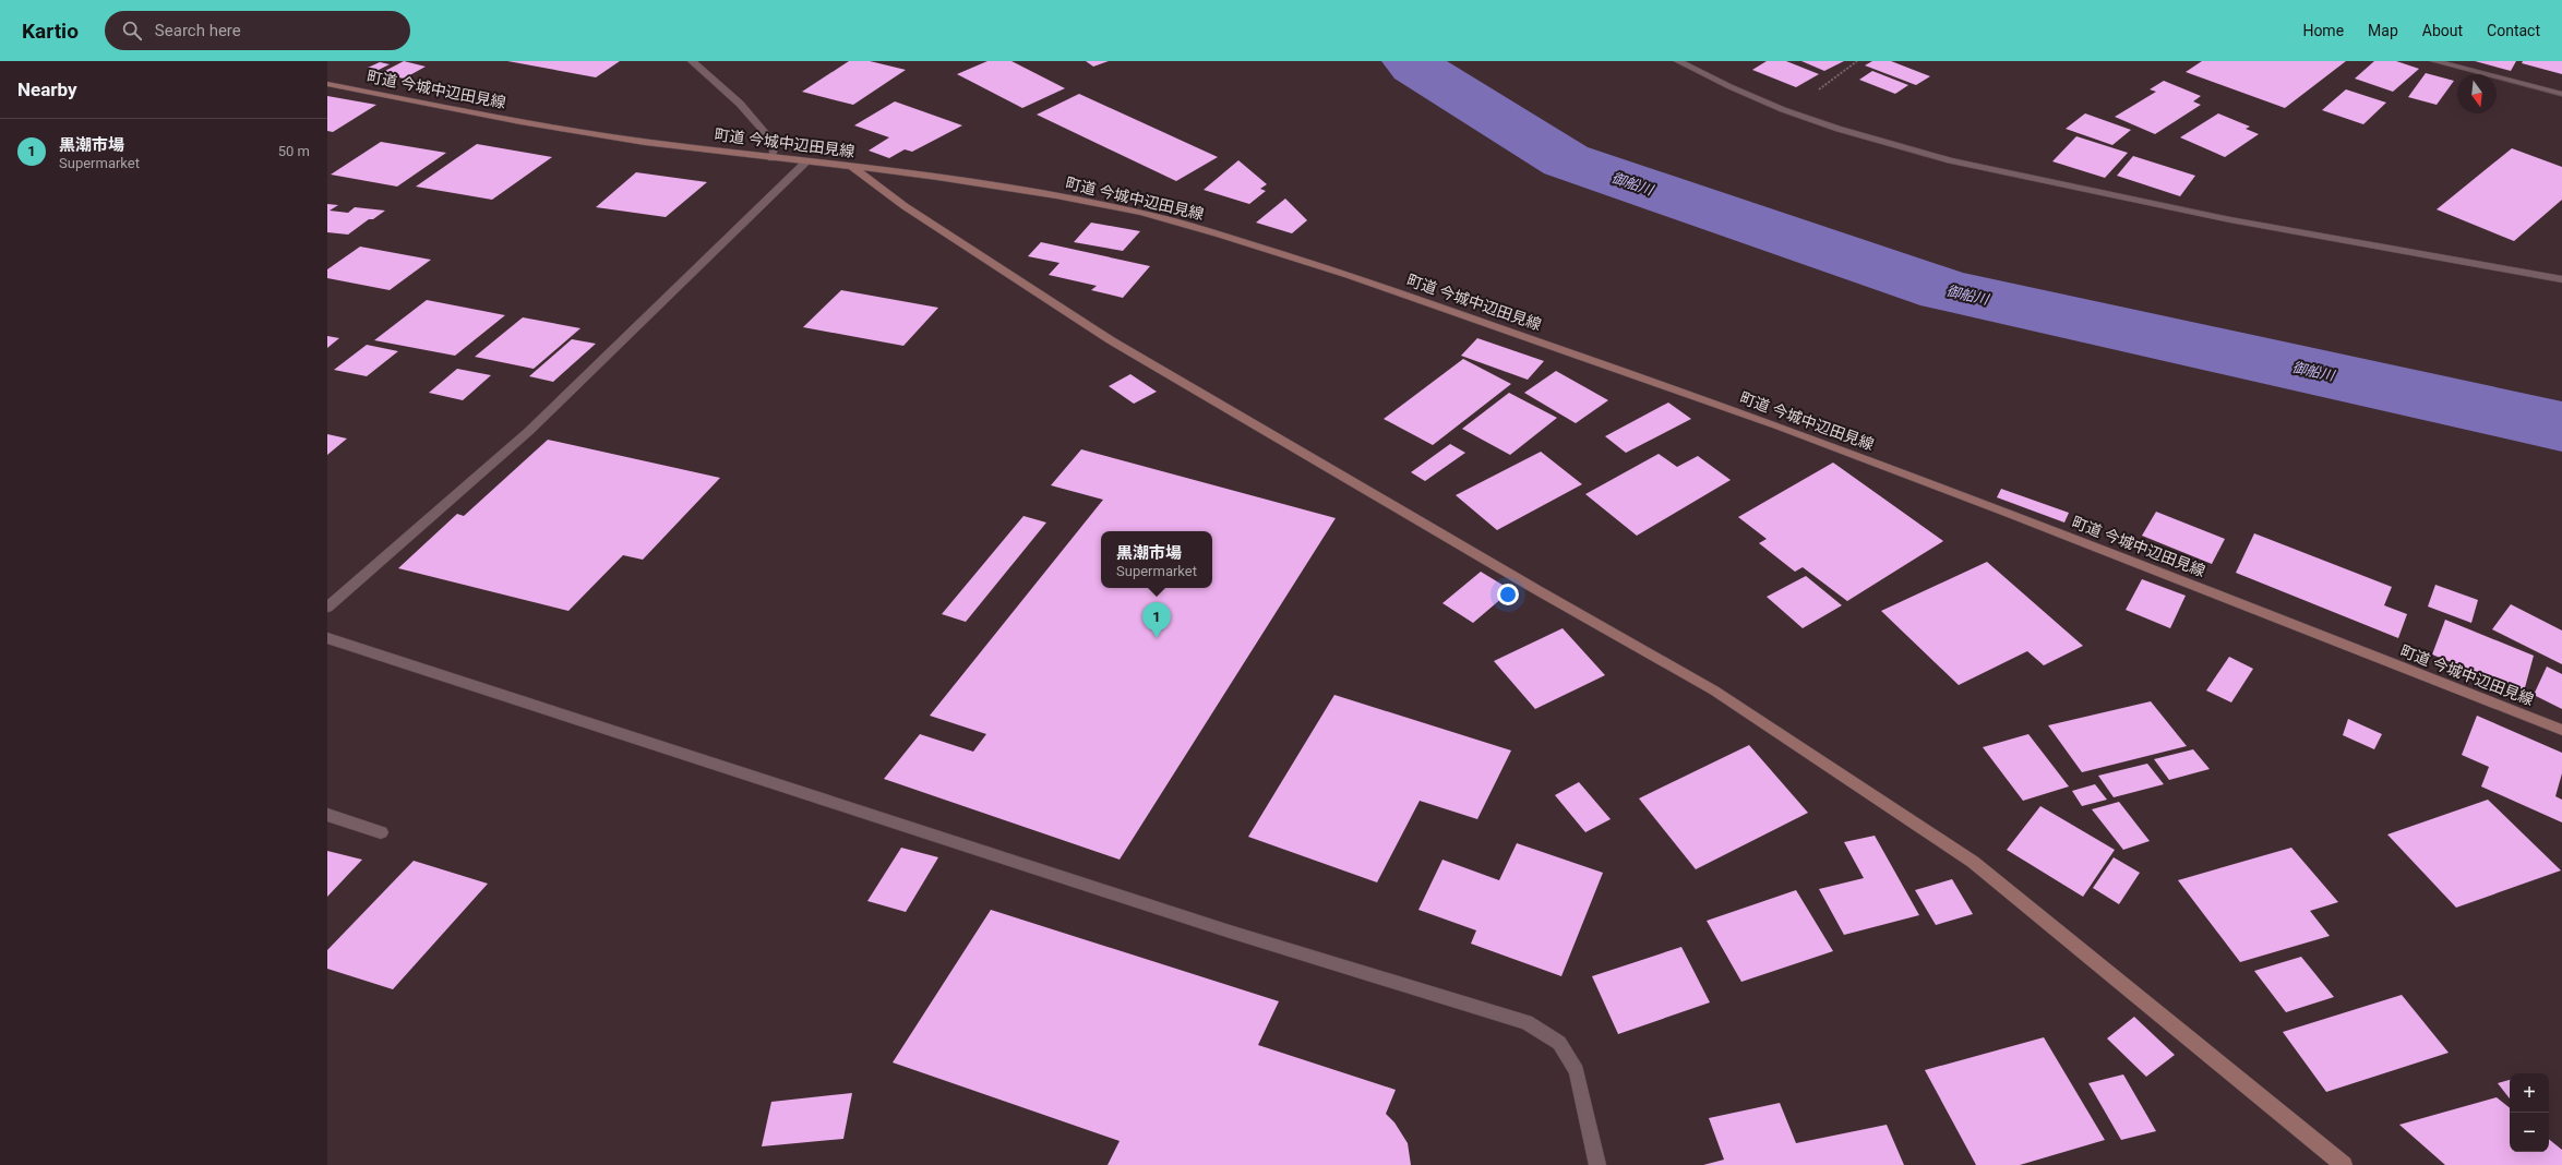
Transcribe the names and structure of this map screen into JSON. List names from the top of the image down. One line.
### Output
{"streets":{"street":["町道 今城中辺田見線"]},"water":["御船川"],"north":"bottom","page":{"header":"Kartio","search":"Search here","nav":["Home","Map","About","Contact"],"heading":"Nearby","list":[{"mark":"1","name":"黒潮市場","note":"Supermarket","value":"50 m"}],"popup":["黒潮市場","Supermarket"],"pins":"1","map_buttons":["+","−"]}}
